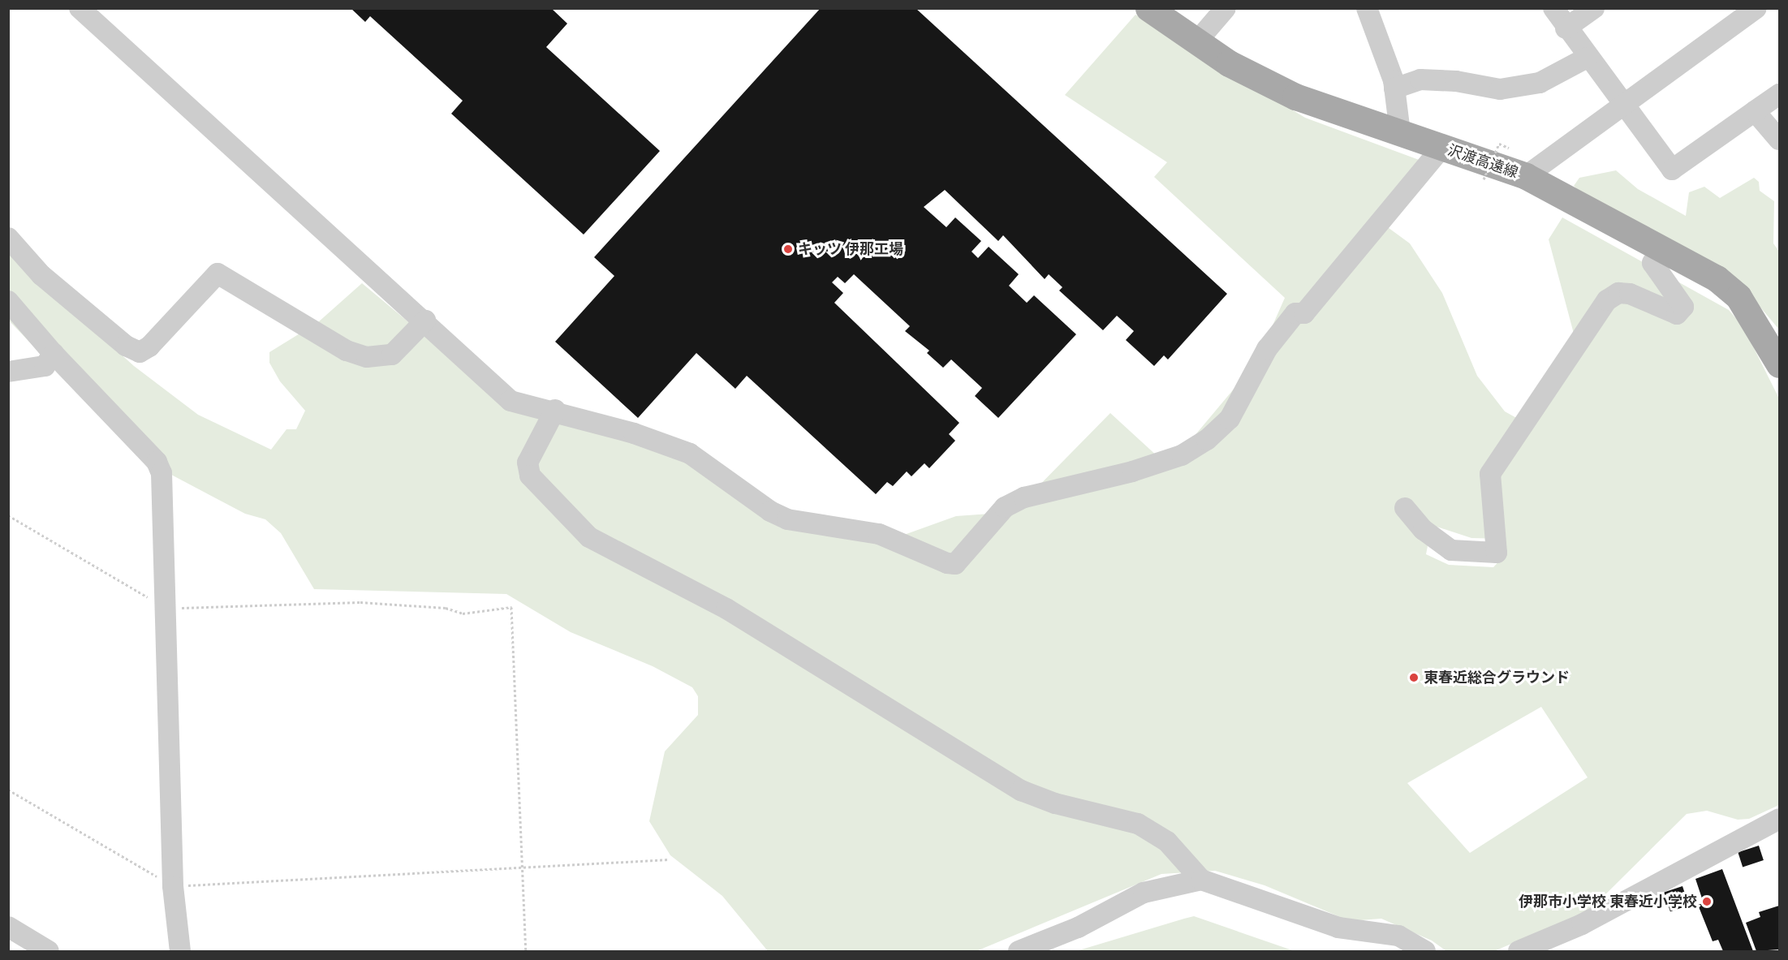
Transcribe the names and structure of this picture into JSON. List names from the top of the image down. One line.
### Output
{"streets":{"main road":["沢渡高遠線"]},"places":["キッツ 伊那工場","東春近総合グラウンド","伊那市小学校 東春近小学校"]}
